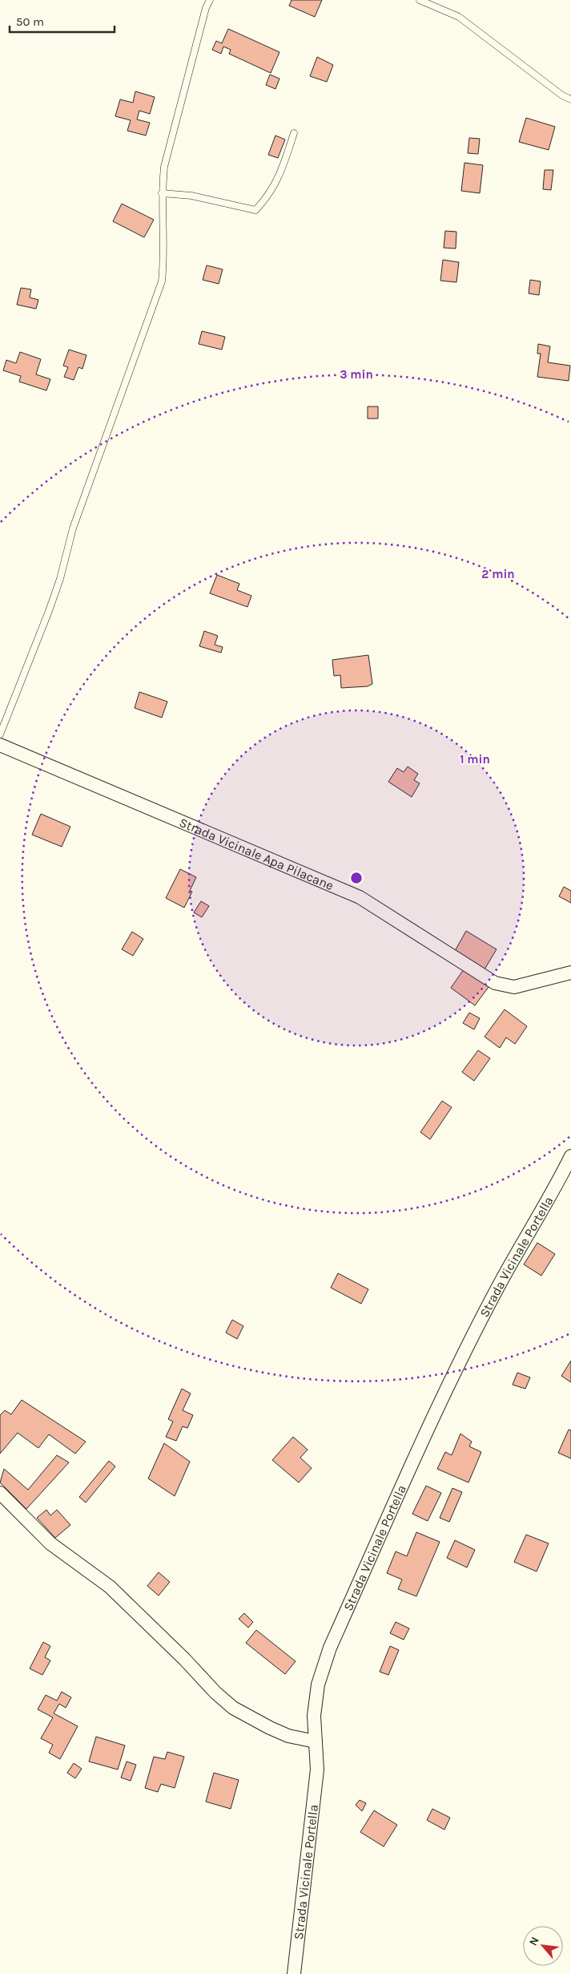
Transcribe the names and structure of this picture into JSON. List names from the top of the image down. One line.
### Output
{"streets":{"street":["Strada Vicinale Apa Pilacane","Strada Vicinale Portella"]},"scale_bar":"50 m","north":"top left","rings":["3 min","2 min","1 min"]}
